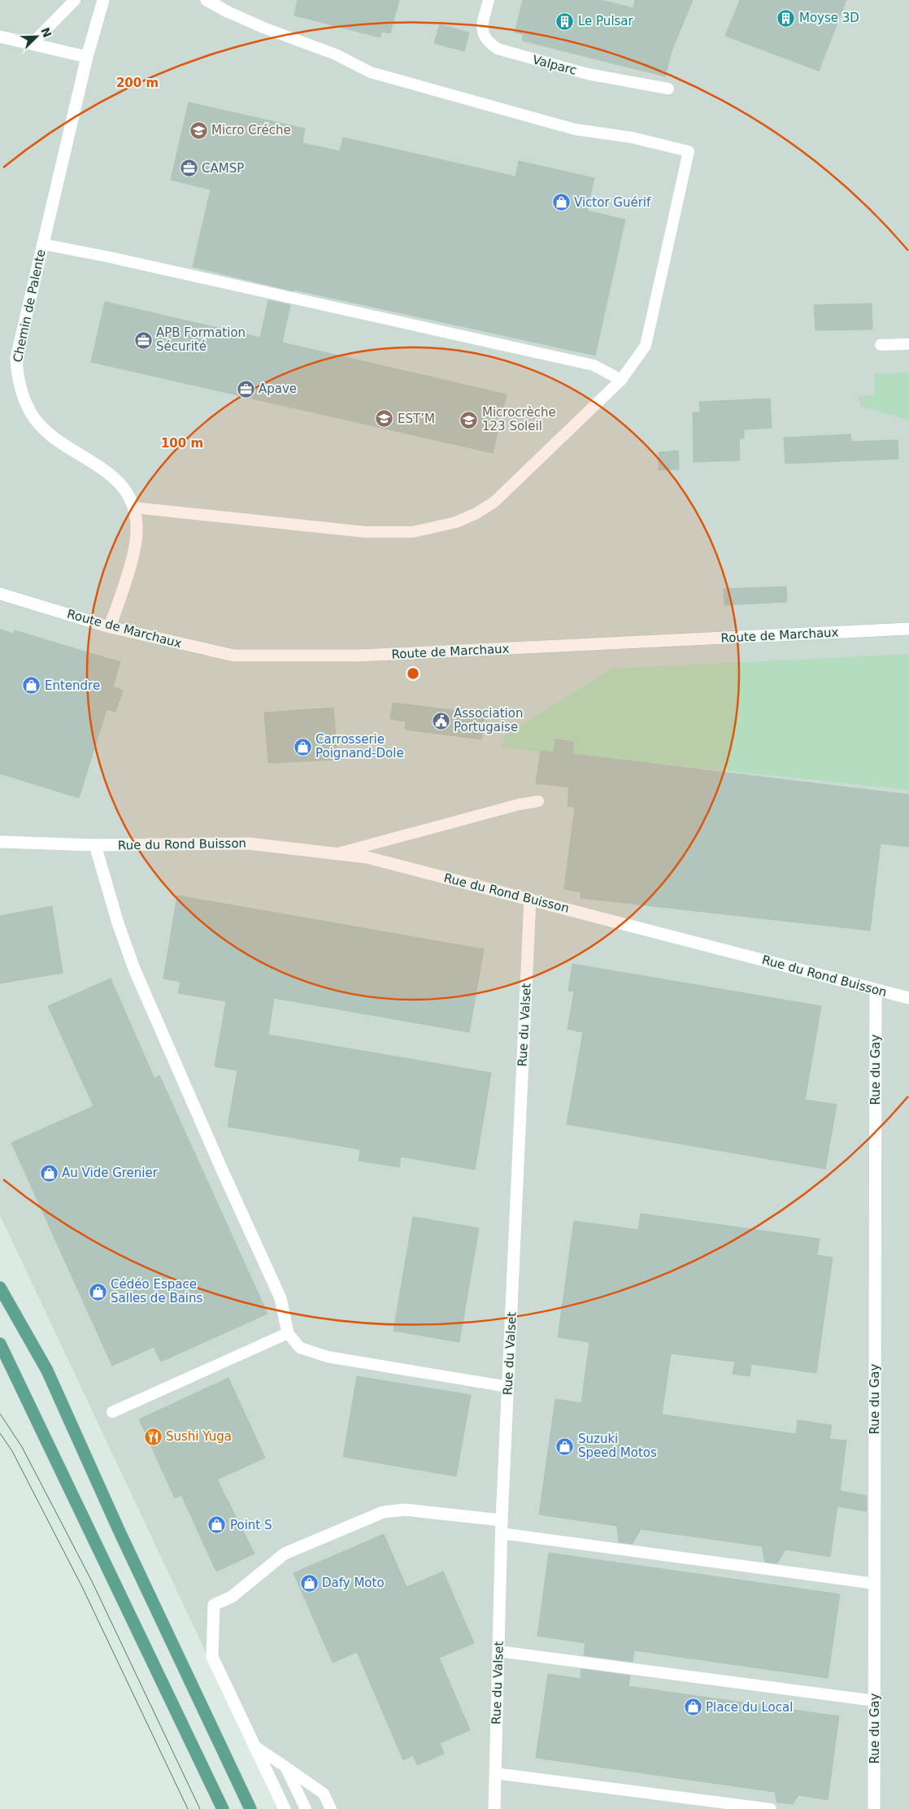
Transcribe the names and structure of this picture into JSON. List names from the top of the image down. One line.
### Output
{"streets":{"street":["Chemin de Palente","Route de Marchaux","Rue du Rond Buisson","Rue du Valset","Rue du Gay"],"lane":["Valparc"]},"crossings":[["Chemin de Palente","Route de Marchaux"],["Rue du Rond Buisson","Rue du Valset"],["Rue du Rond Buisson","Rue du Gay"]],"places":{"building":["Moyse 3D","Le Pulsar"],"school or university":["Micro Créche","EST’M","Microcrèche 123 Soleil"],"office":["CAMSP","APB Formation Sécurité","Apave"],"shop":["Victor Guérif","Entendre","Carrosserie Poignand-Dole","Au Vide Grenier","Cédéo Espace Salles de Bains","Suzuki Speed Motos","Point S","Dafy Moto","Place du Local"],"public building":["Association Portugaise"],"restaurant":["Sushi Yuga"]},"north":"top right","rings":["200 m","100 m"]}
